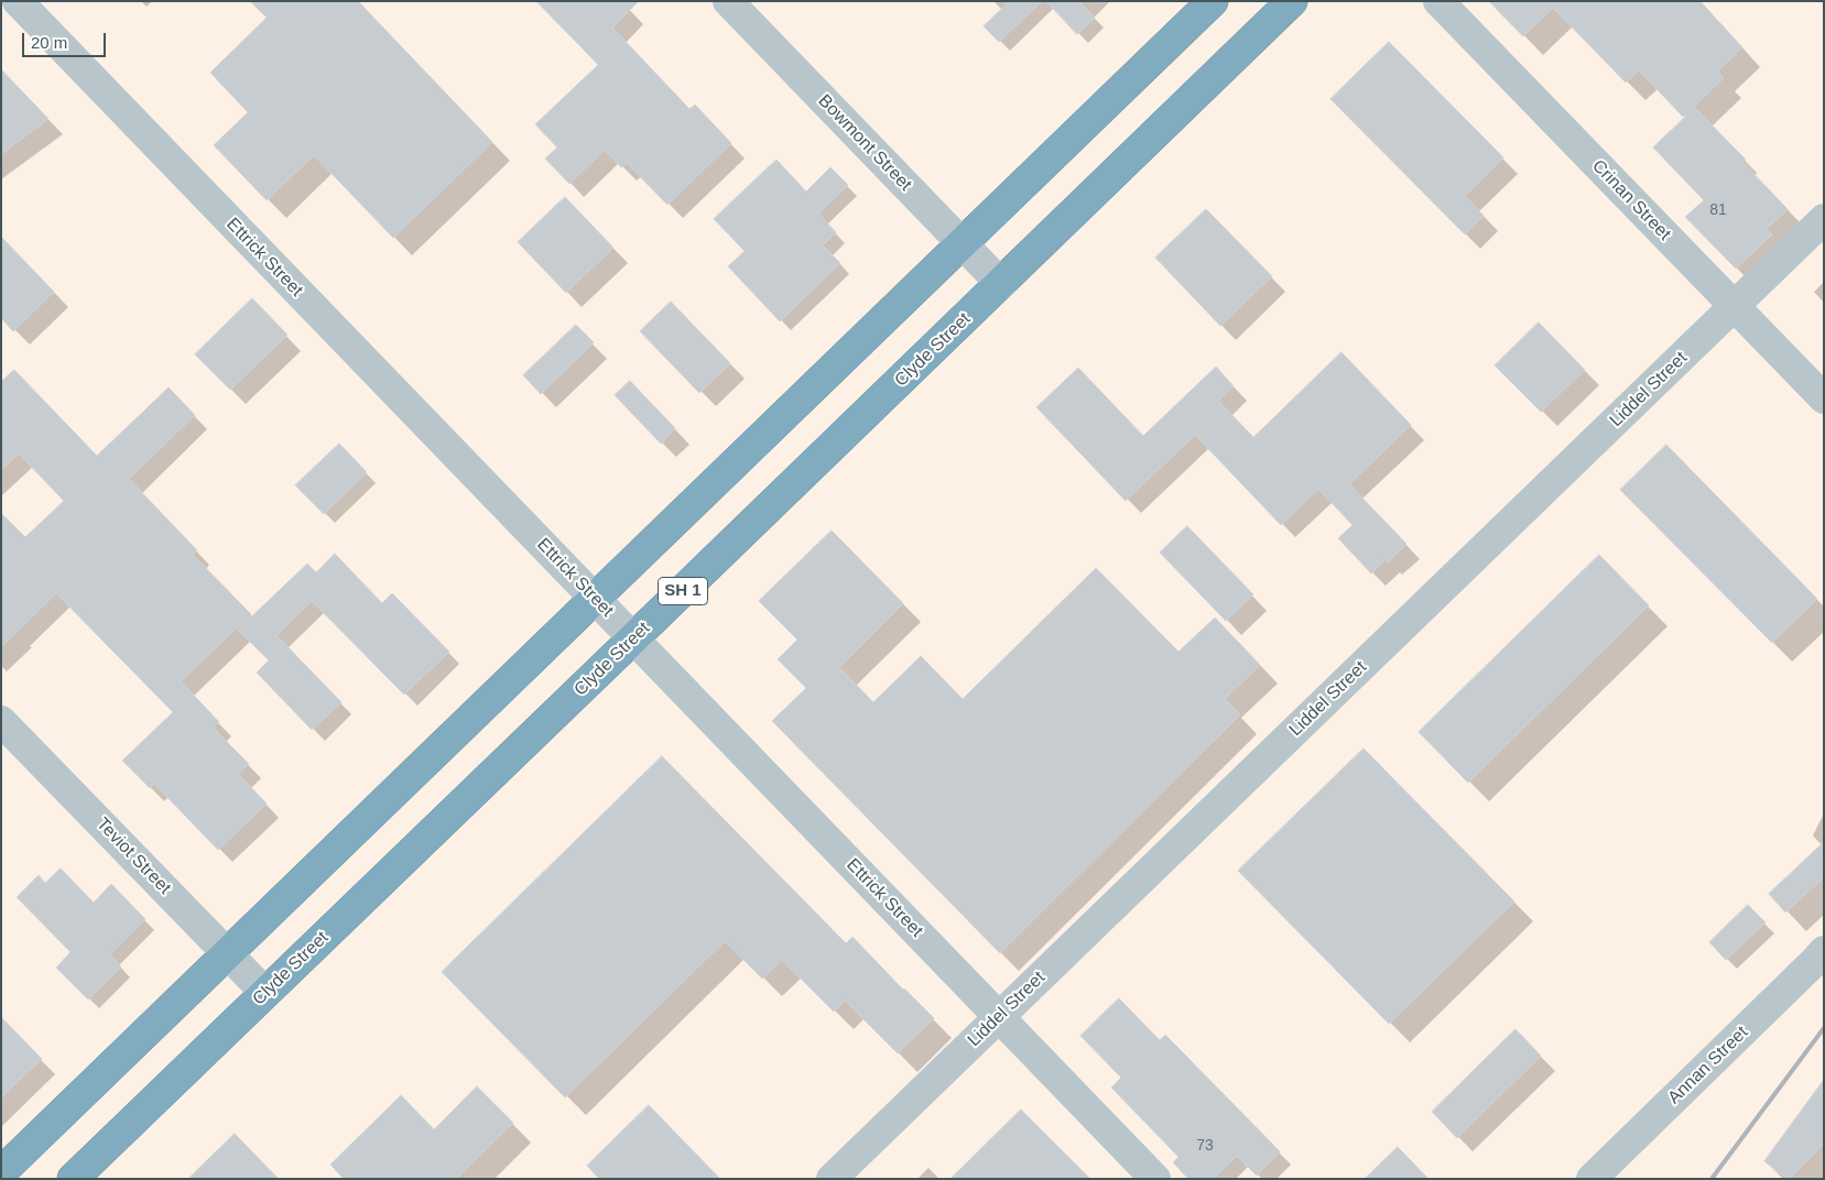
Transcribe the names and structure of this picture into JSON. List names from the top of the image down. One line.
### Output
{"streets":{"highway":["Clyde Street","SH 1"],"street":["Bowmont Street","Crinan Street","Ettrick Street","Liddel Street","Teviot Street","Annan Street"]},"crossings":[["Bowmont Street","Clyde Street"],["Crinan Street","Liddel Street"],["Ettrick Street","Clyde Street"],["Ettrick Street","Liddel Street"],["Clyde Street","Teviot Street"]],"house_numbers":["81","73"],"scale_bar":"20 m"}
